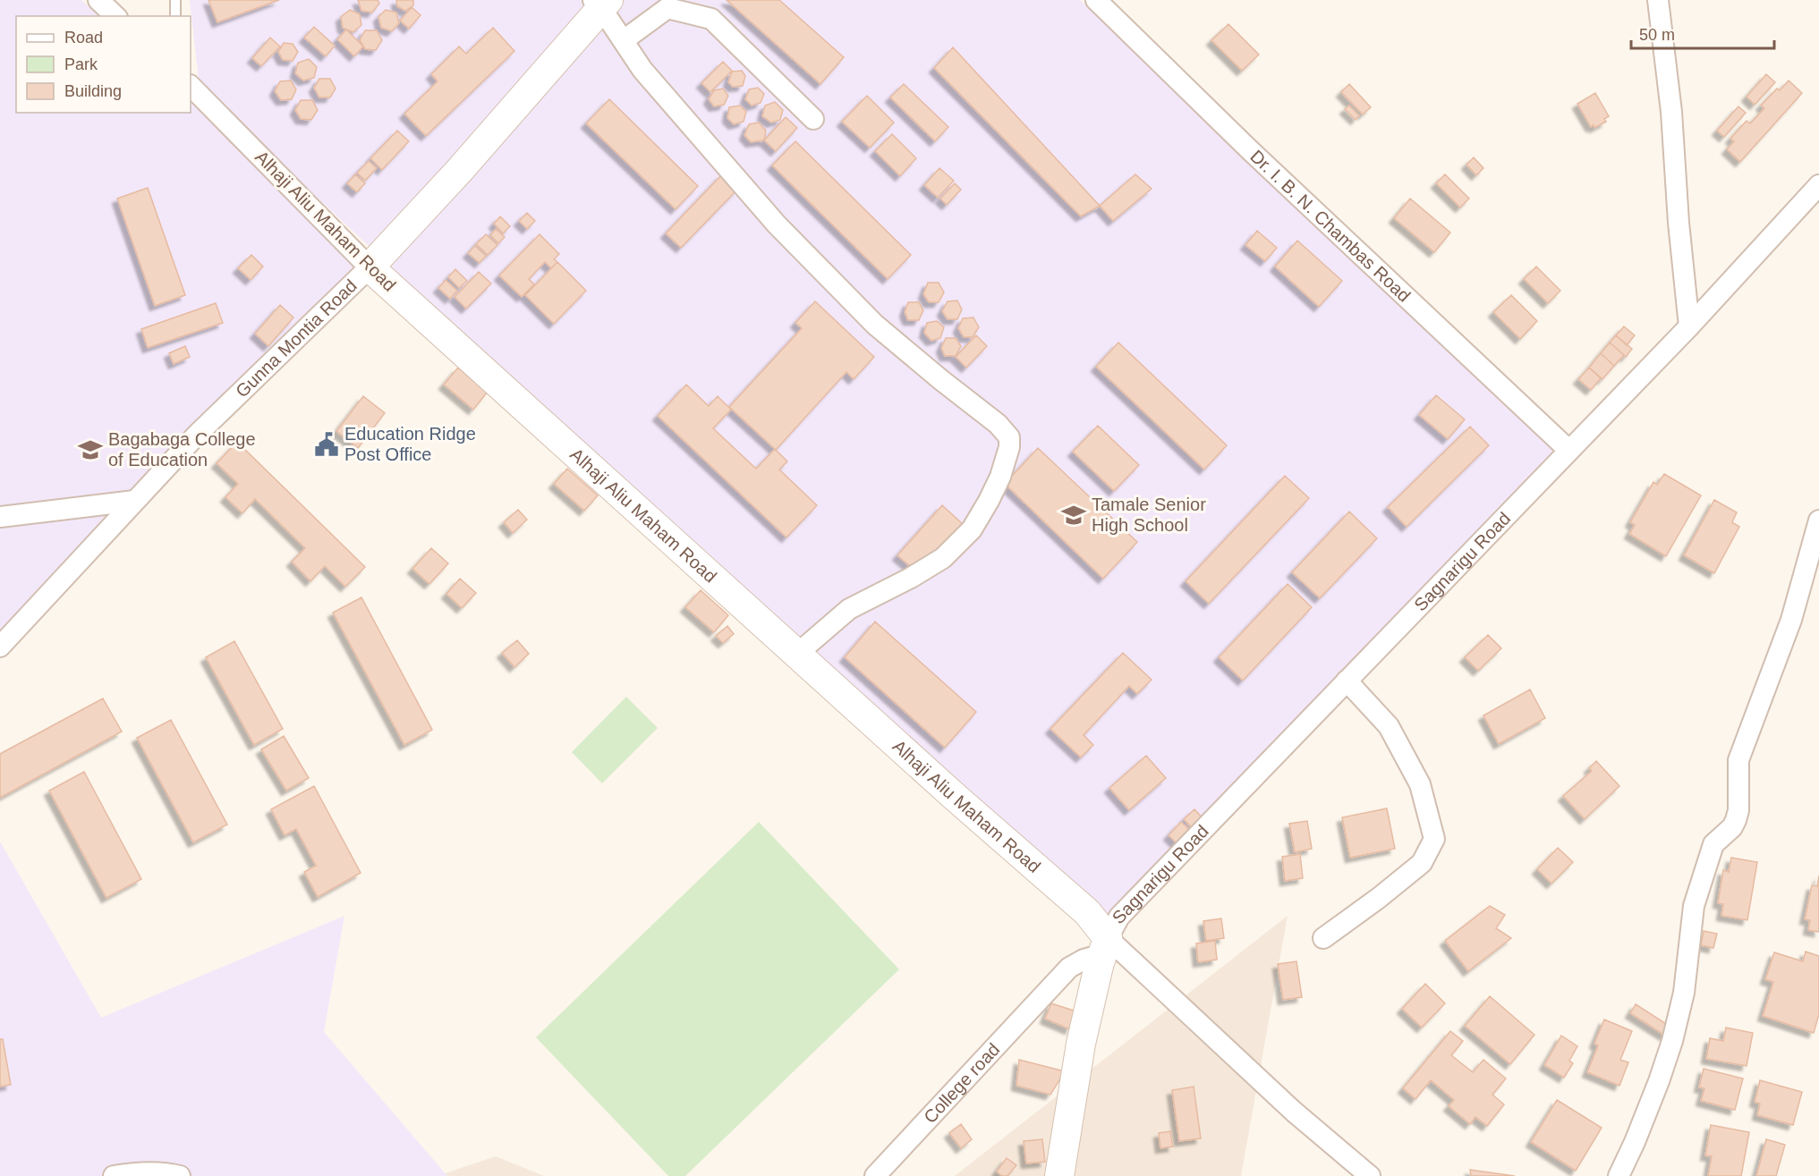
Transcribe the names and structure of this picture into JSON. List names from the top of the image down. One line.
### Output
{"streets":{"street":["Alhaji Aliu Maham Road","Dr. I. B. N. Chambas Road","Gunna Montia Road","Sagnarigu Road","College road"]},"crossings":[["Alhaji Aliu Maham Road","Gunna Montia Road"],["Alhaji Aliu Maham Road","Sagnarigu Road"],["Alhaji Aliu Maham Road","College road"],["Dr. I. B. N. Chambas Road","Sagnarigu Road"],["Sagnarigu Road","College road"]],"places":{"public building":["Education Ridge Post Office"],"school or university":["Bagabaga College of Education","Tamale Senior High School"]},"legend":["Road","Park","Building"],"scale_bar":"50 m"}
